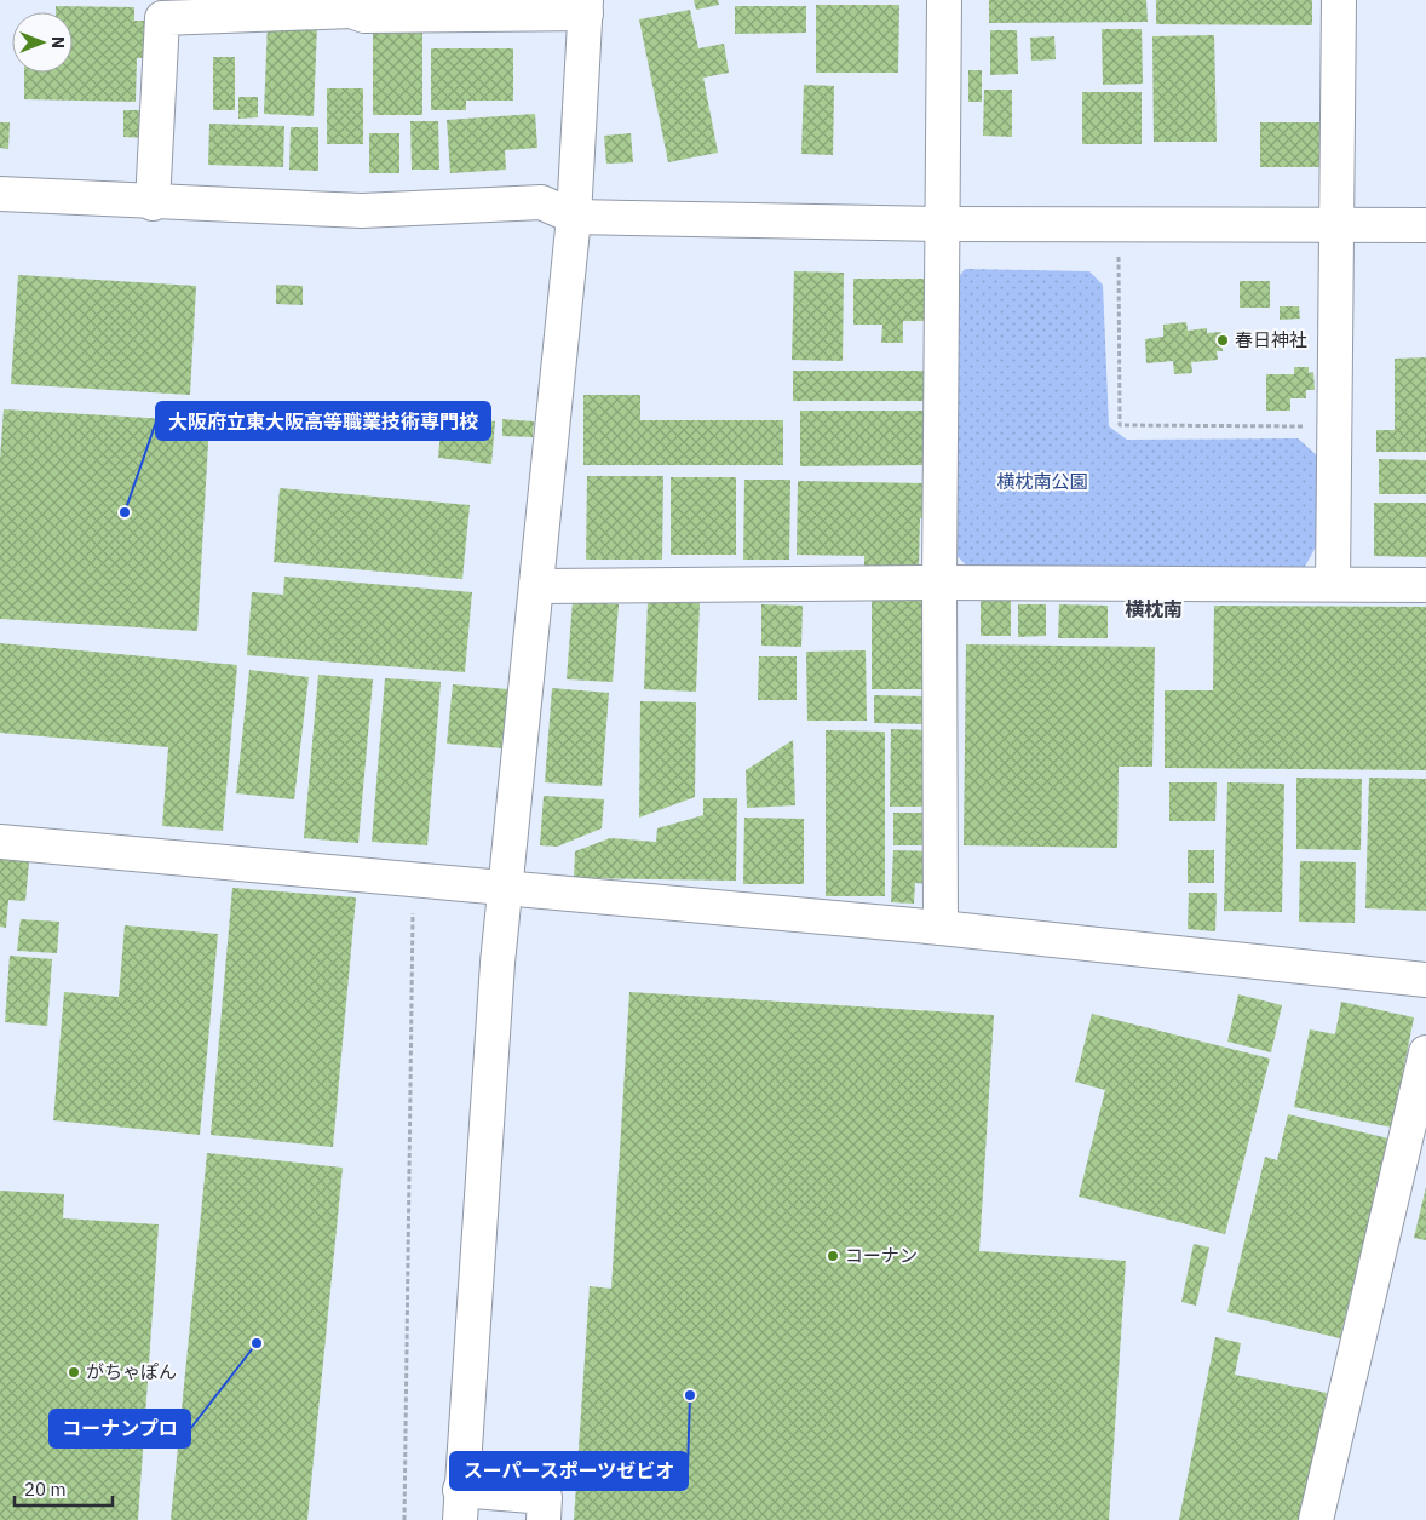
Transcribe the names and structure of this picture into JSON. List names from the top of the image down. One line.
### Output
{"districts":["横枕南"],"parks":["横枕南公園"],"places":["春日神社","大阪府立東大阪高等職業技術専門校","コーナン","コーナンプロ","がちゃぽん","スーパースポーツゼビオ"],"scale_bar":"20 m","north":"right"}
